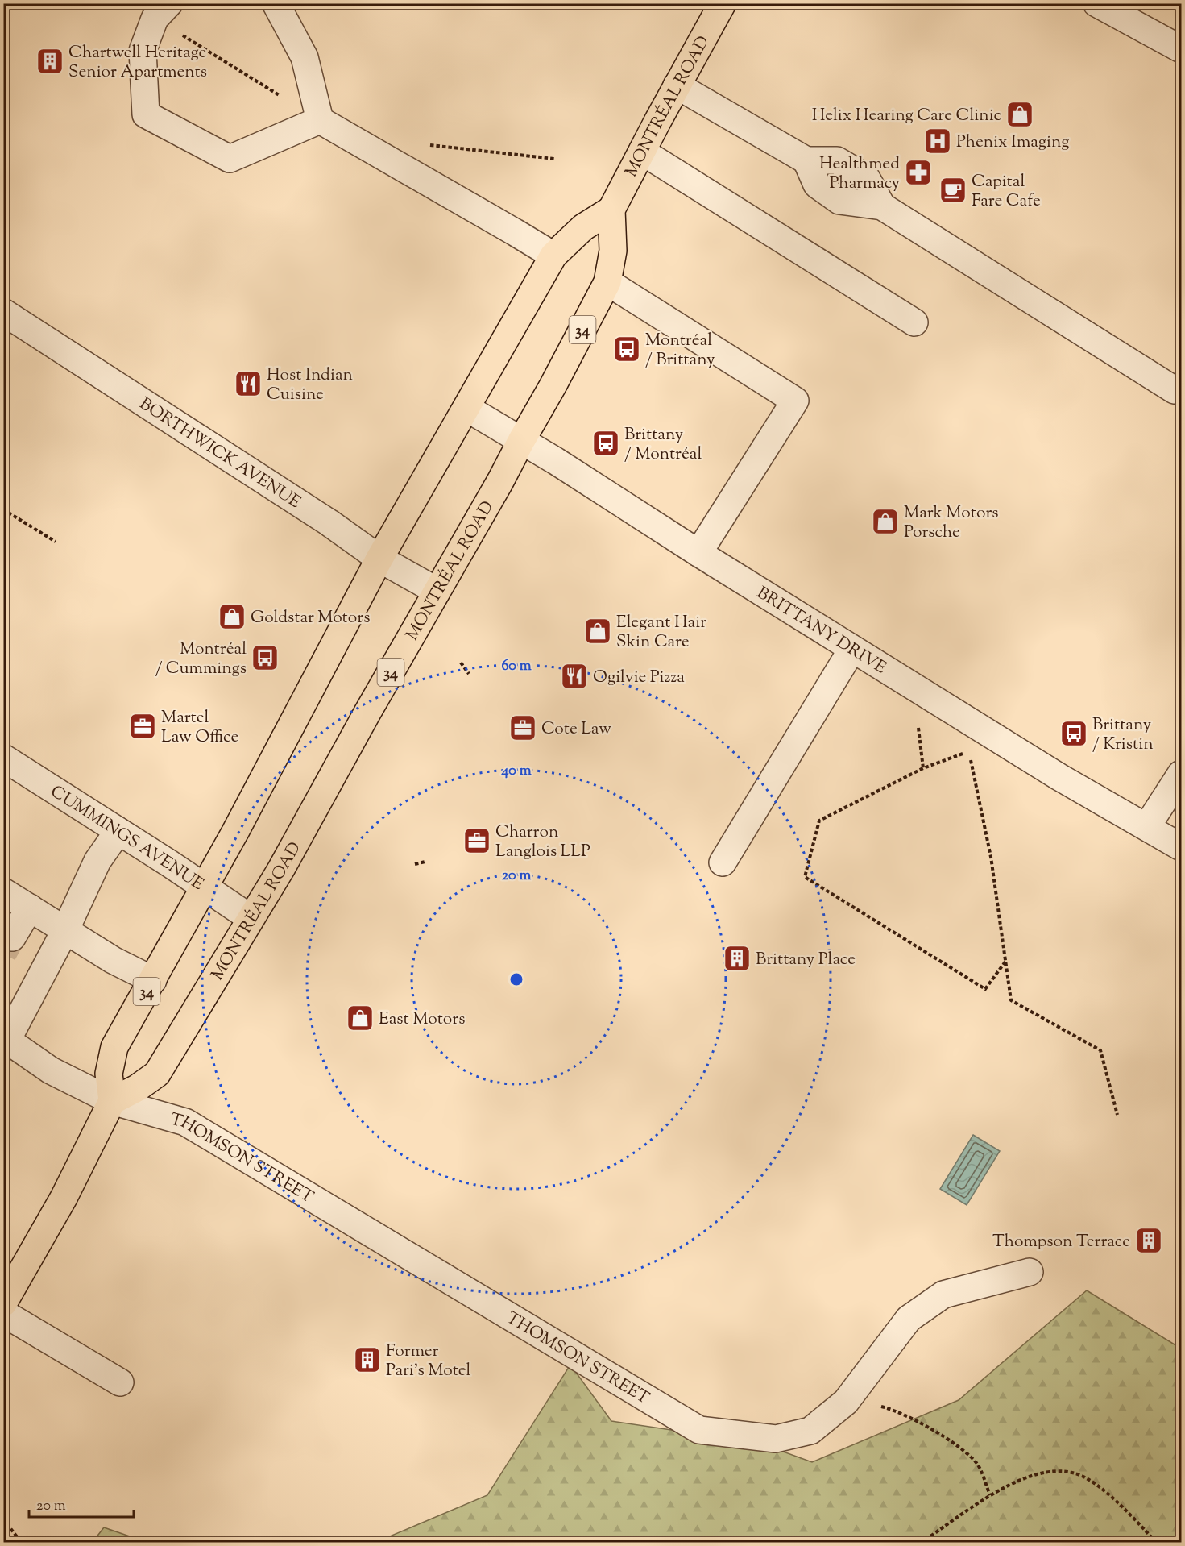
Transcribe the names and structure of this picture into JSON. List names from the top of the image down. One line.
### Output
{"streets":{"main road":["MONTRÉAL ROAD","34"],"street":["BORTHWICK AVENUE","BRITTANY DRIVE","CUMMINGS AVENUE","THOMSON STREET"]},"crossings":[["MONTRÉAL ROAD","34"],["MONTRÉAL ROAD","BORTHWICK AVENUE"],["MONTRÉAL ROAD","BRITTANY DRIVE"],["MONTRÉAL ROAD","CUMMINGS AVENUE"],["MONTRÉAL ROAD","THOMSON STREET"],["34","BORTHWICK AVENUE"],["34","BRITTANY DRIVE"],["34","CUMMINGS AVENUE"],["34","THOMSON STREET"]],"places":{"building":["Chartwell Heritage Senior Apartments","Brittany Place","Thompson Terrace","Former Pari's Motel"],"shop":["Helix Hearing Care Clinic","Mark Motors Porsche","Goldstar Motors","Elegant Hair Skin Care","East Motors"],"hospital":["Phenix Imaging"],"pharmacy":["Healthmed Pharmacy"],"cafe":["Capital Fare Cafe"],"bus stop":["Montréal / Brittany","Brittany / Montréal","Montréal / Cummings","Brittany / Kristin"],"restaurant":["Host Indian Cuisine","Ogilvie Pizza"],"office":["Martel Law Office","Cote Law","Charron Langlois LLP"]},"scale_bar":"20 m","rings":["60 m","40 m","20 m"]}
